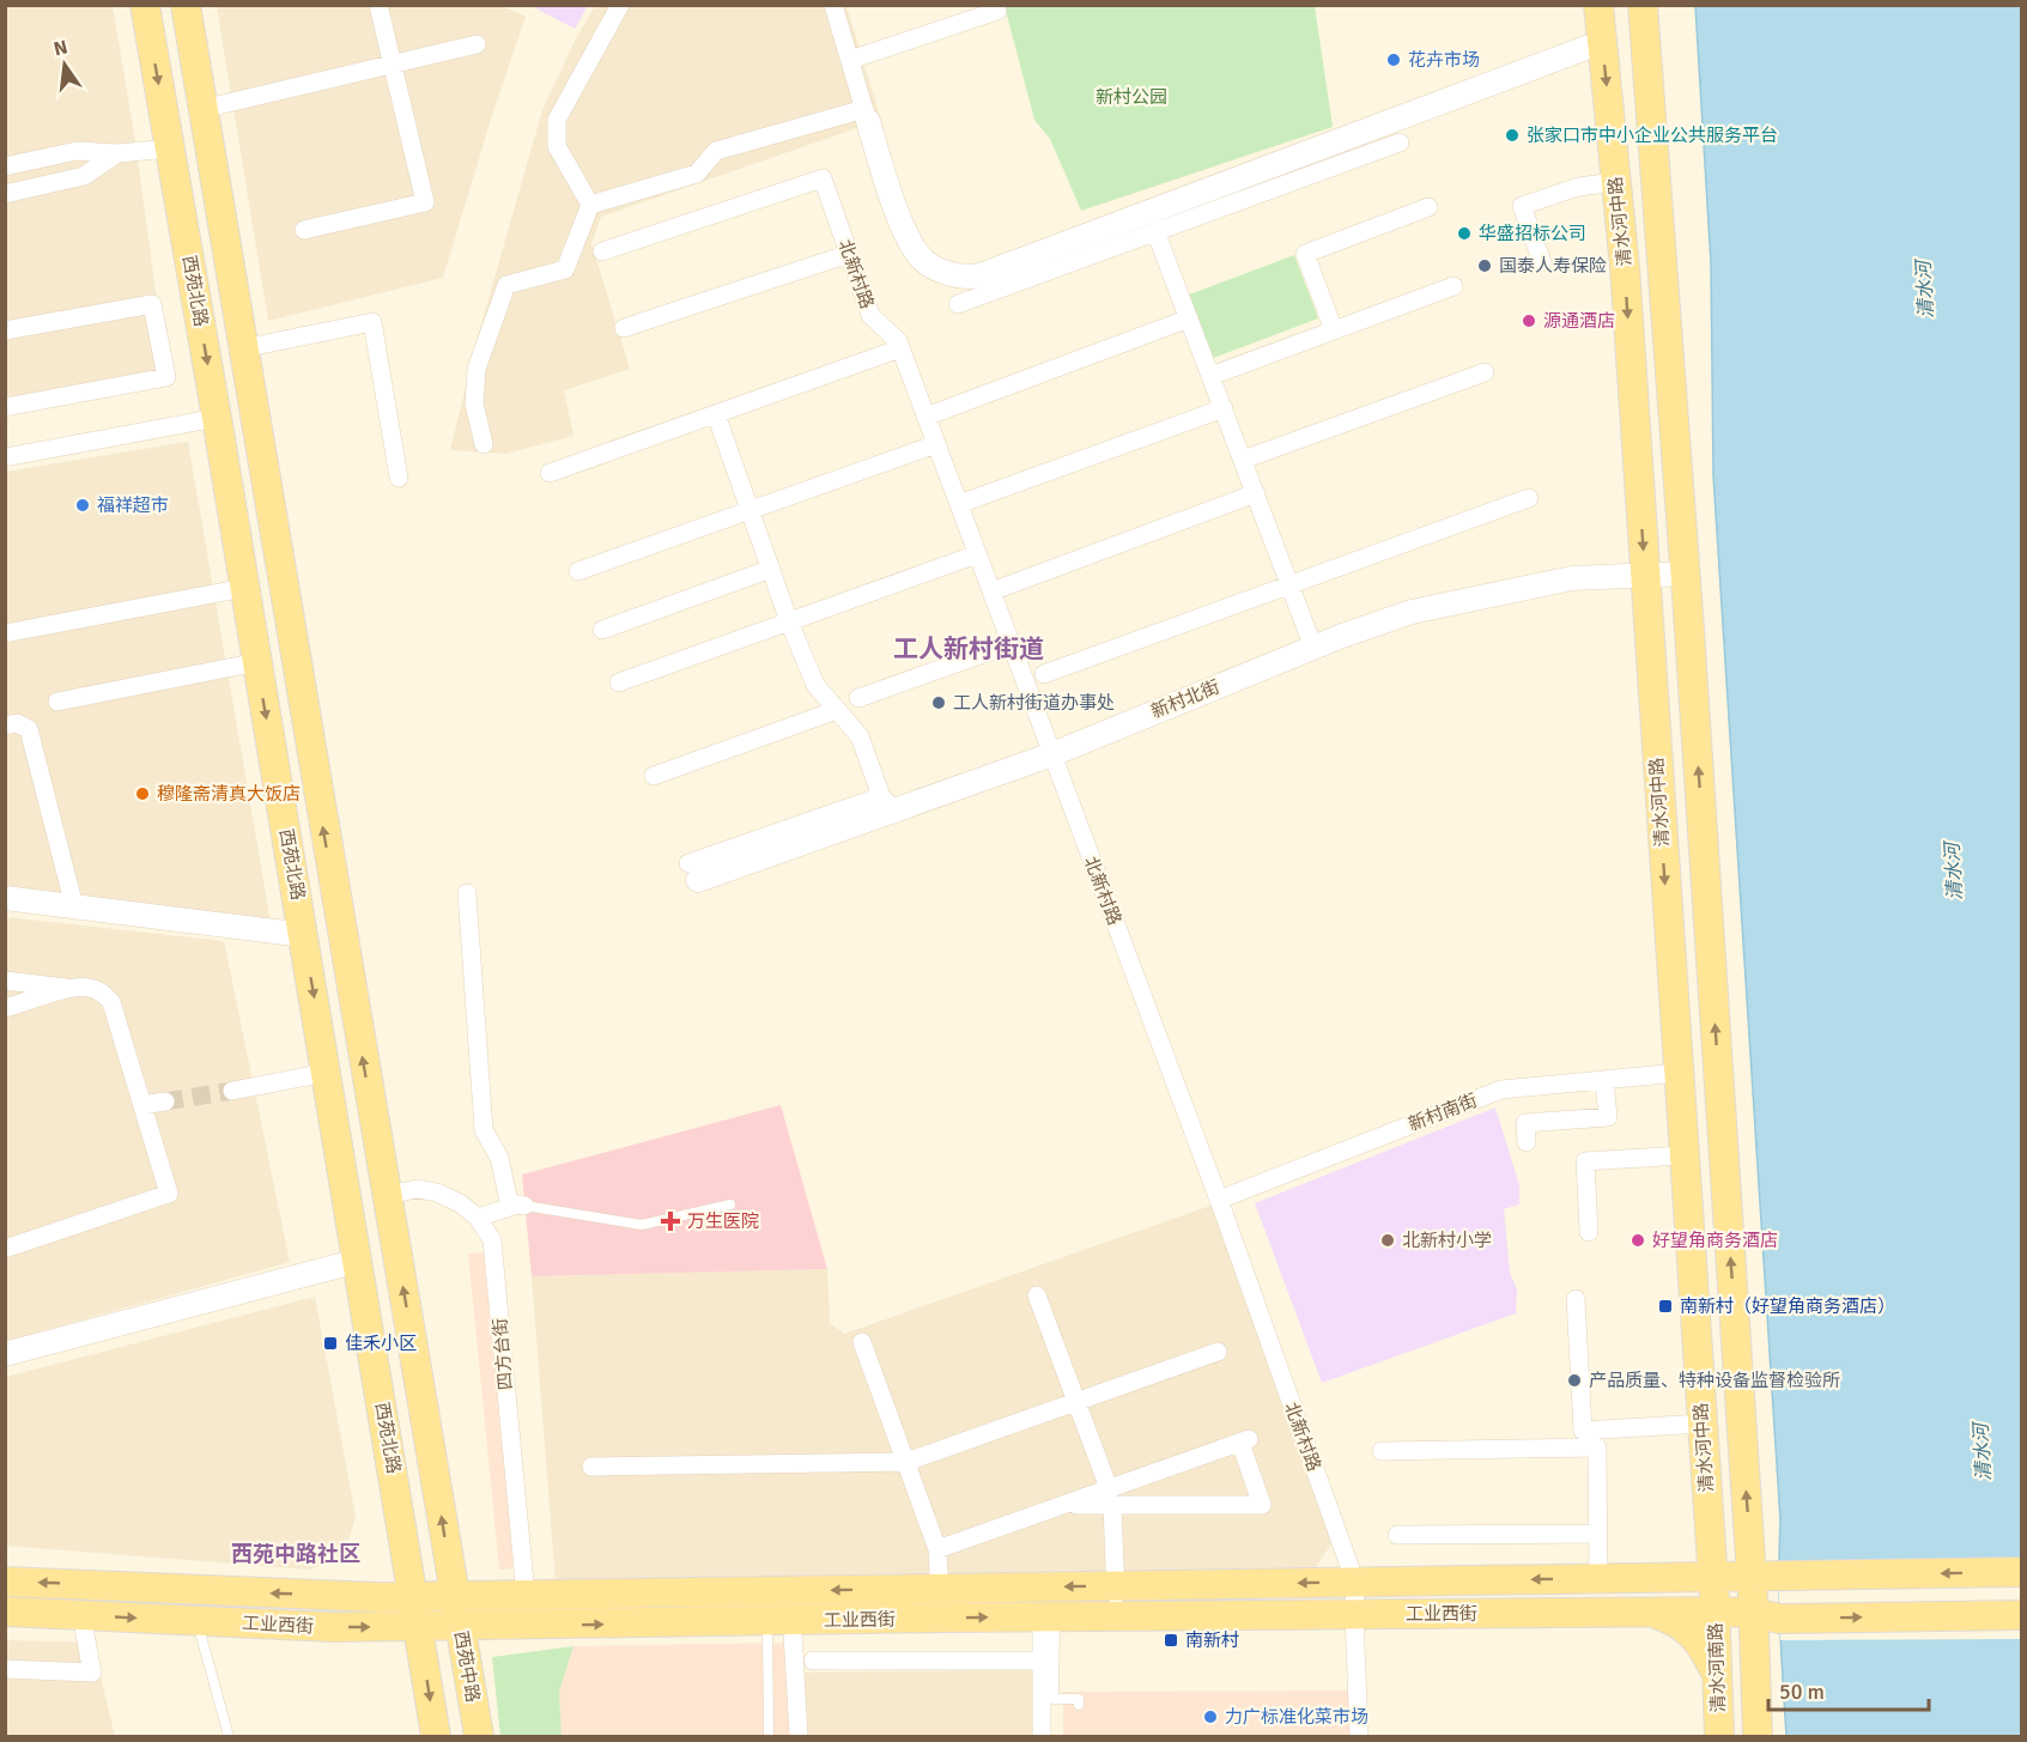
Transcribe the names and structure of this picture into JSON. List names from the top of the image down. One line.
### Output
{"streets":{"main road":["清水河中路","西苑北路","工业西街","西苑中路","清水河南路"],"street":["北新村路","新村北街","新村南街","四方台街"]},"crossings":[["清水河中路","新村北街"],["清水河中路","新村南街"],["清水河中路","工业西街"],["清水河中路","清水河南路"],["北新村路","新村北街"],["北新村路","新村南街"],["北新村路","工业西街"],["西苑北路","工业西街"],["西苑北路","西苑中路"],["四方台街","工业西街"],["工业西街","西苑中路"],["工业西街","清水河南路"]],"districts":["工人新村街道","西苑中路社区"],"water":["清水河"],"parks":["新村公园"],"places":{"other":["花卉市场","张家口市中小企业公共服务平台","华盛招标公司","国泰人寿保险","源通酒店","福祥超市","工人新村街道办事处","穆隆斋清真大饭店","北新村小学","好望角商务酒店","产品质量、特种设备监督检验所","力广标准化菜市场"],"health":["万生医院"],"transit":["南新村（好望角商务酒店）","佳禾小区","南新村"]},"scale_bar":"50 m","north":"top"}
